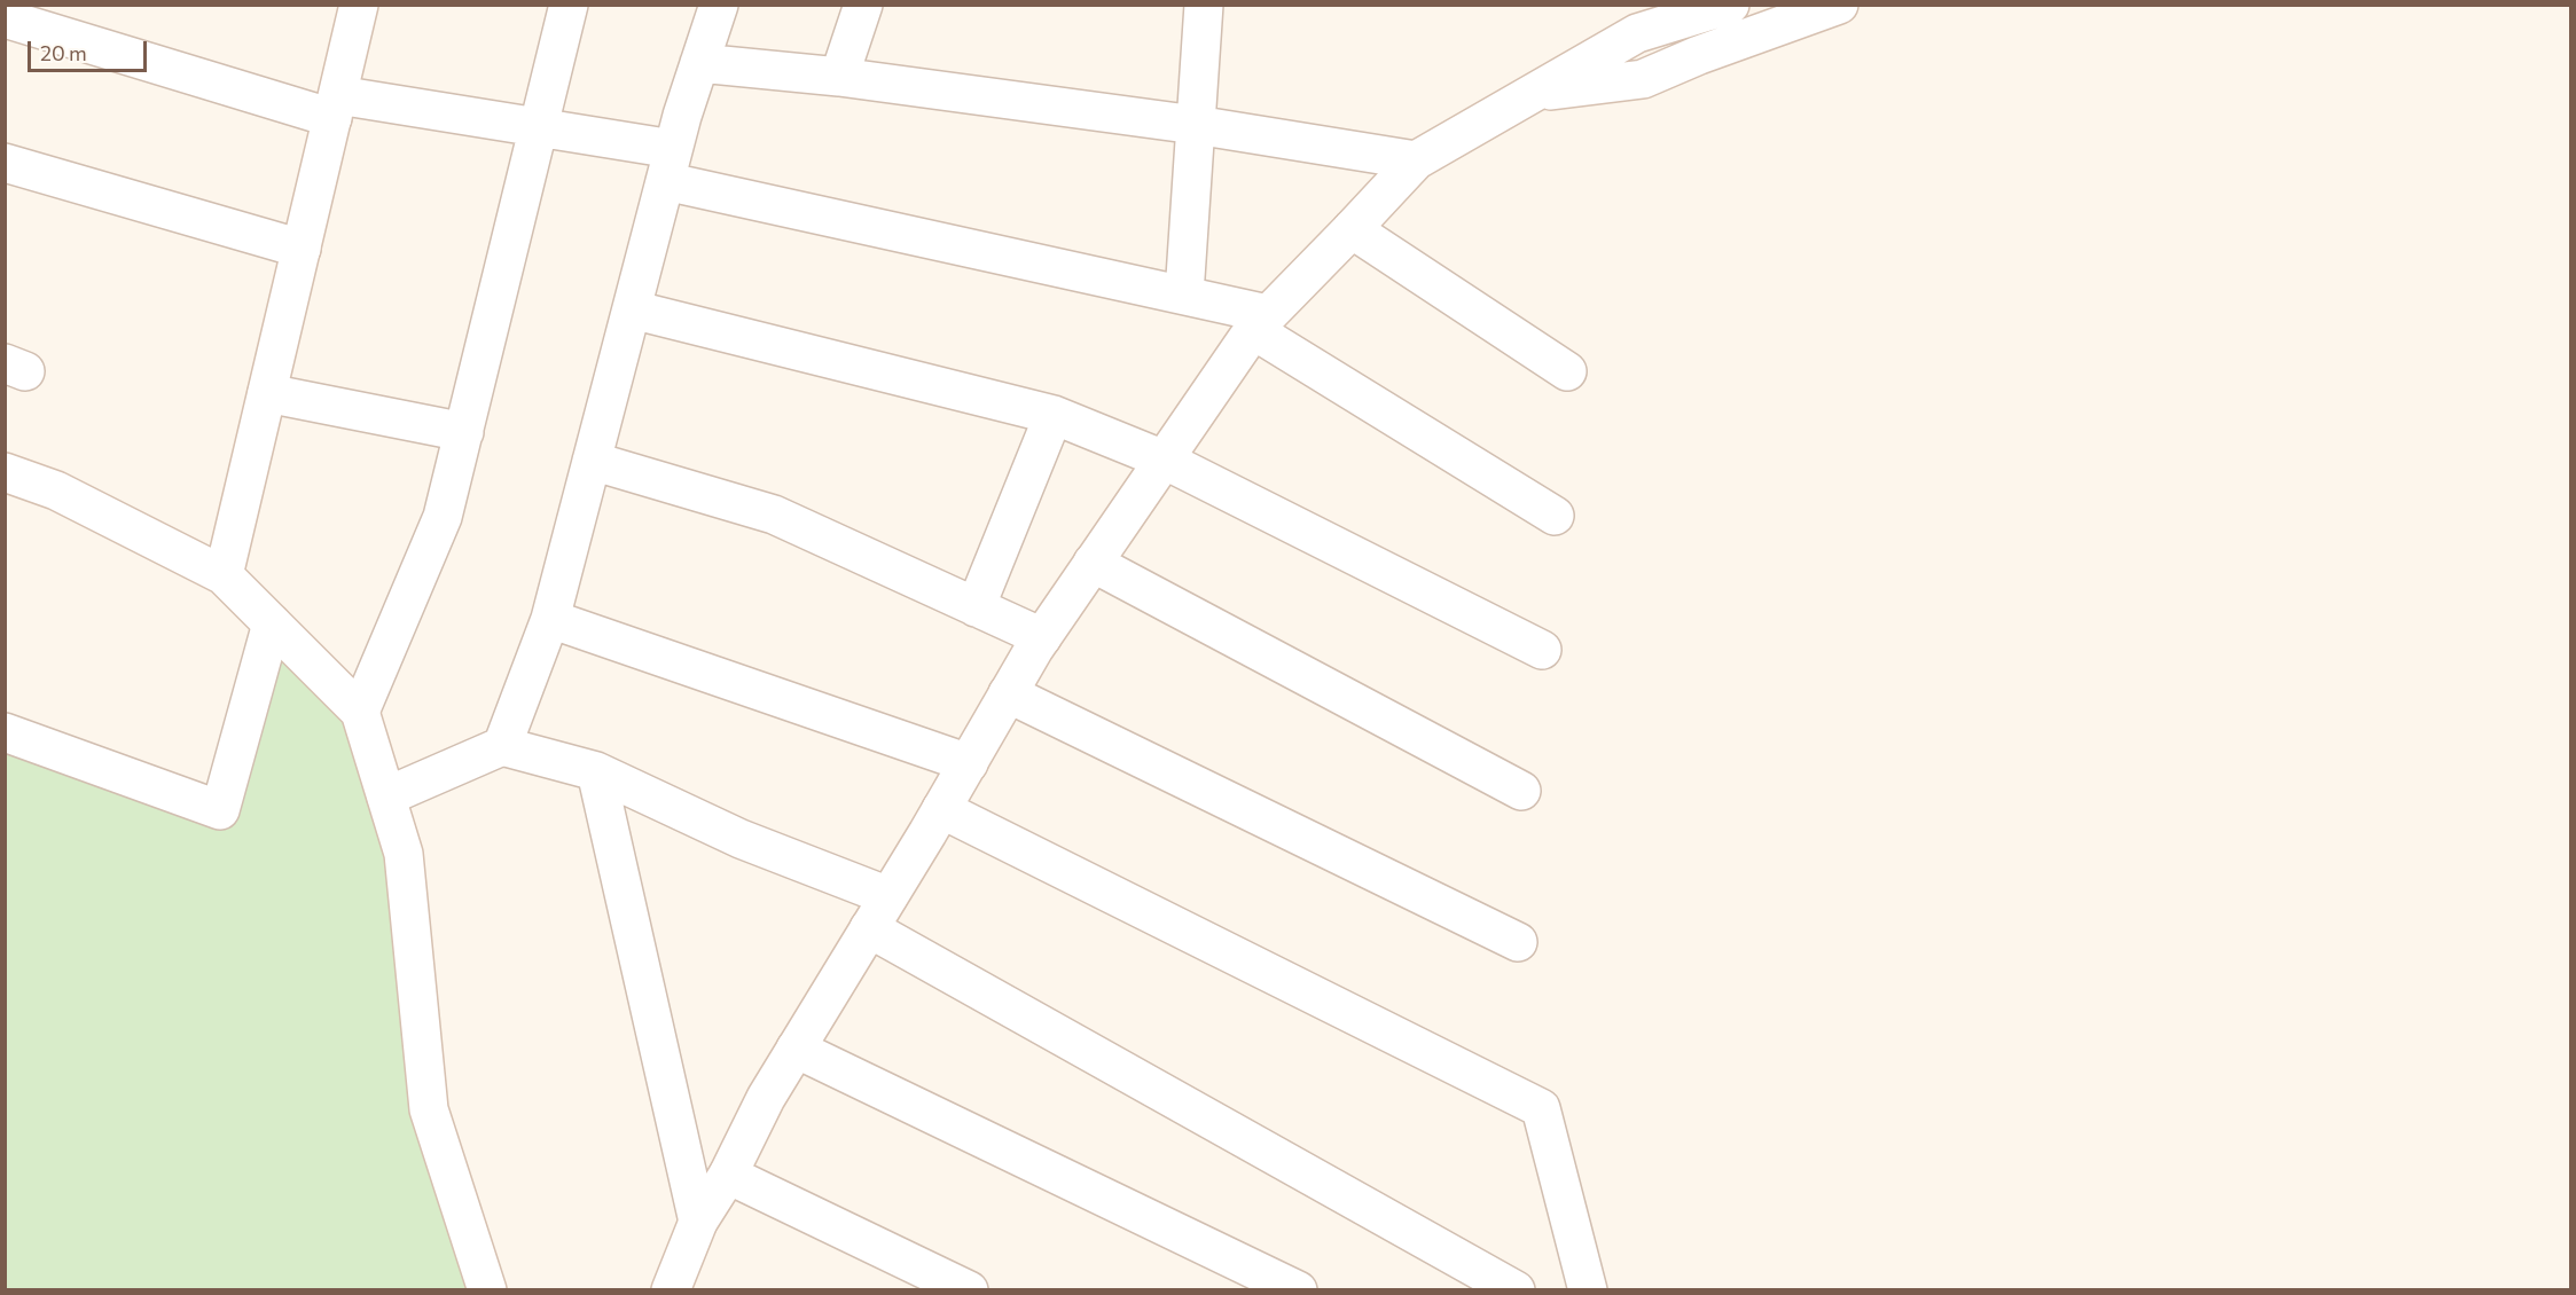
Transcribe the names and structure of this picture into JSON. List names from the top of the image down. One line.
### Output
{"scale_bar":"20 m"}
